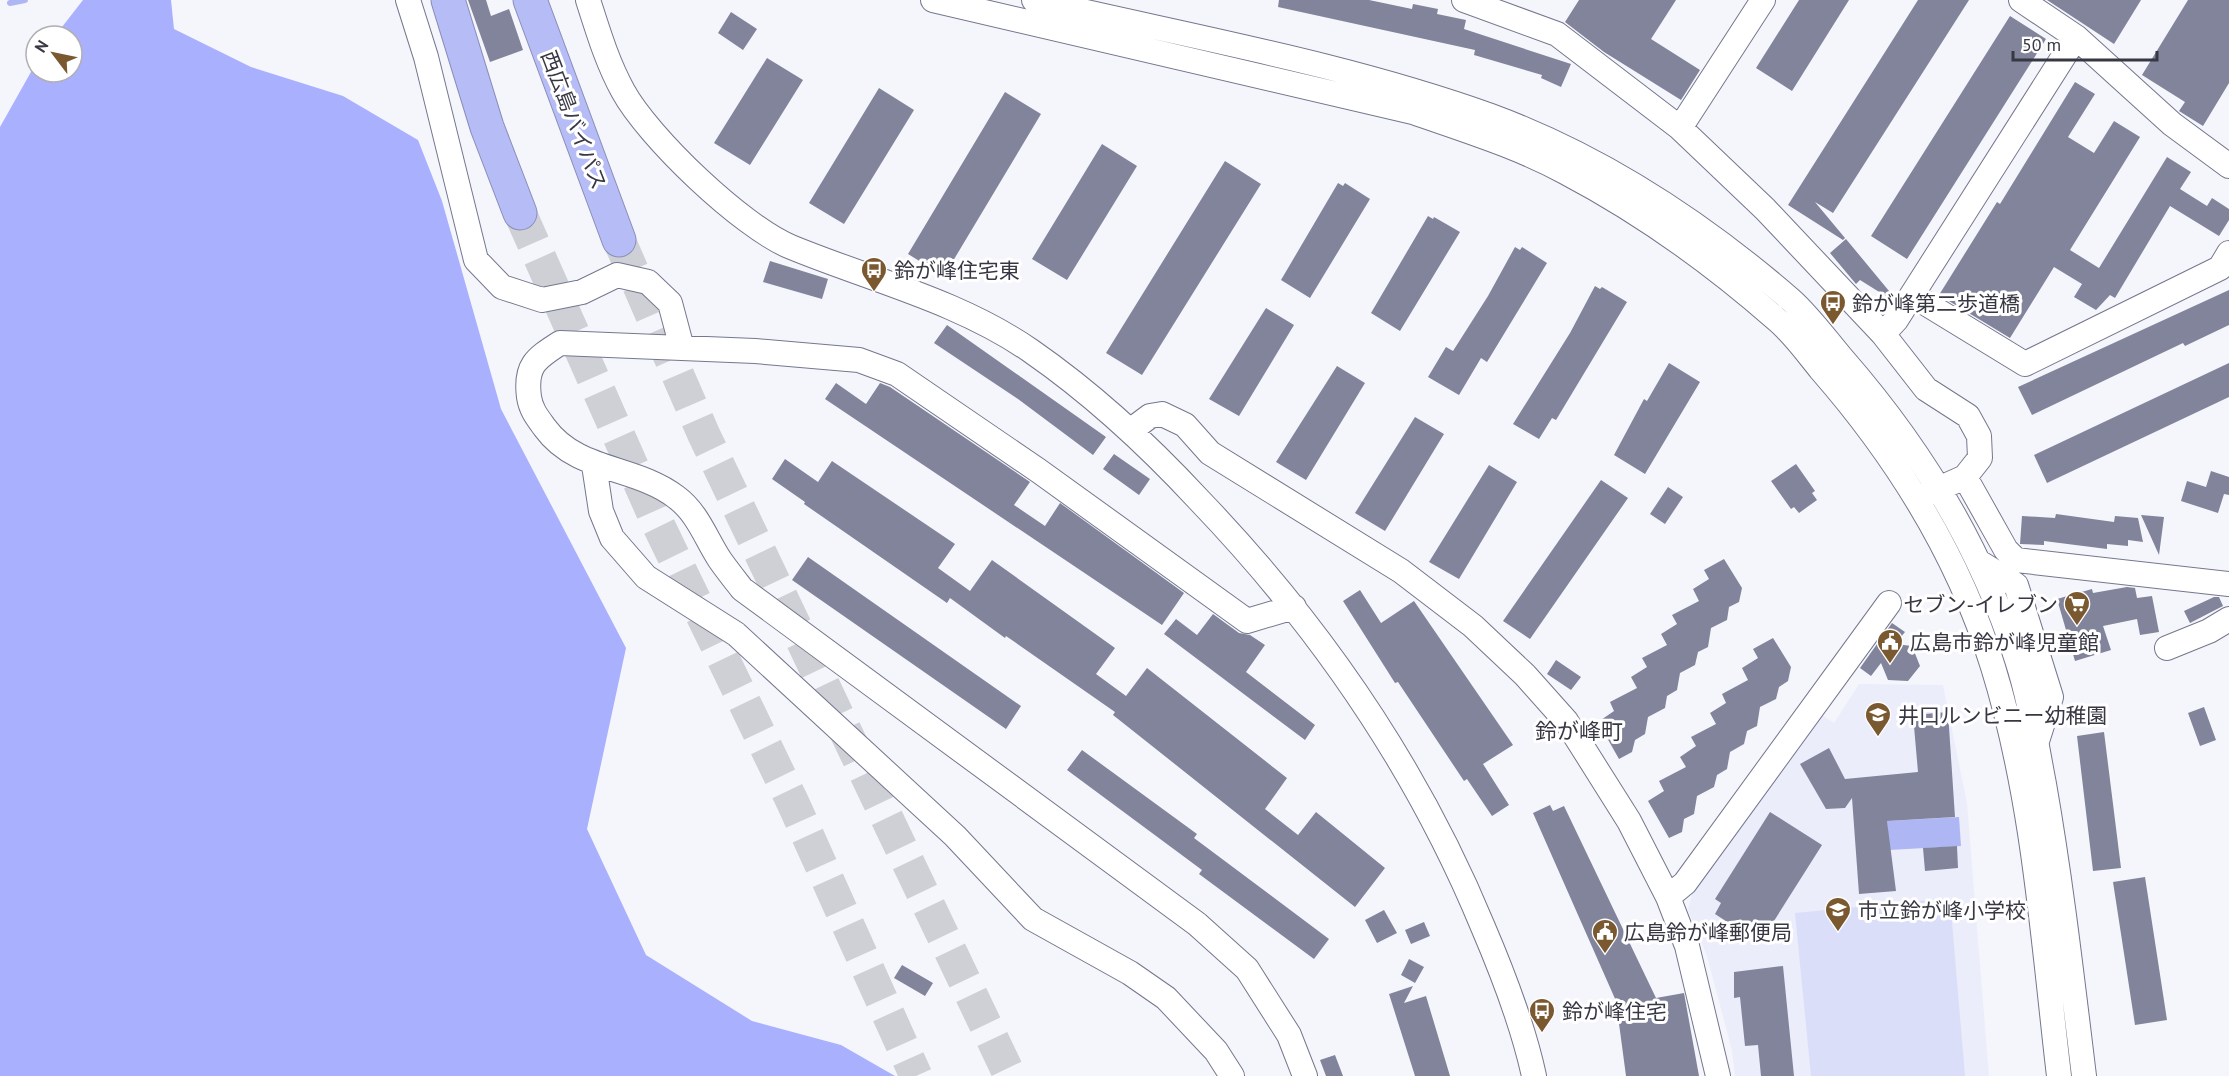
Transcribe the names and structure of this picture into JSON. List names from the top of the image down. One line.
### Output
{"streets":{"highway":["西広島バイパス"]},"districts":["鈴が峰町"],"places":{"bus stop":["鈴が峰住宅東","鈴が峰第二歩道橋","鈴が峰住宅"],"supermarket":["セブン-イレブン"],"public building":["広島市鈴が峰児童館","広島鈴が峰郵便局"],"school or university":["井口ルンビニー幼稚園","市立鈴が峰小学校"]},"scale_bar":"50 m","north":"top left"}
